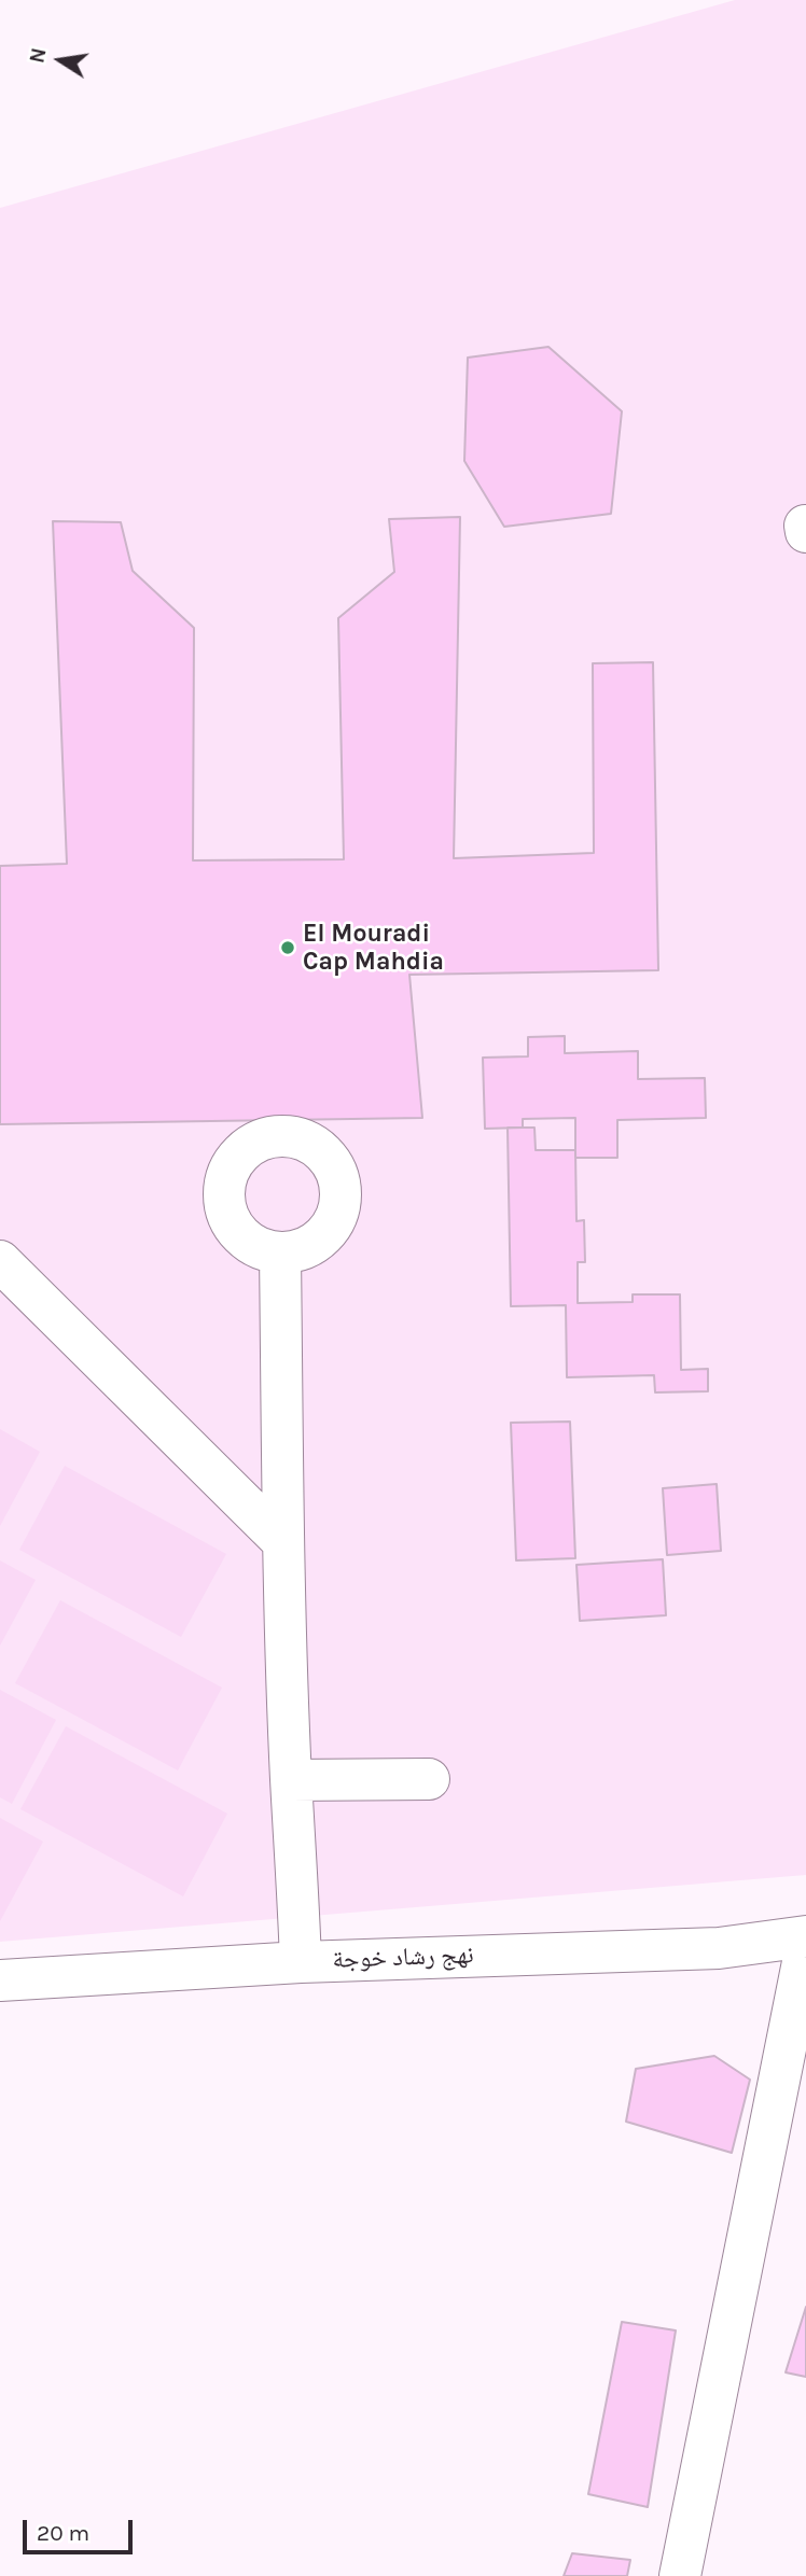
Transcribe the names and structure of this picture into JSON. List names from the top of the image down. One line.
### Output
{"streets":{"street":["نهج رشاد خوجة"]},"places":["El Mouradi Cap Mahdia"],"scale_bar":"20 m","north":"left"}
